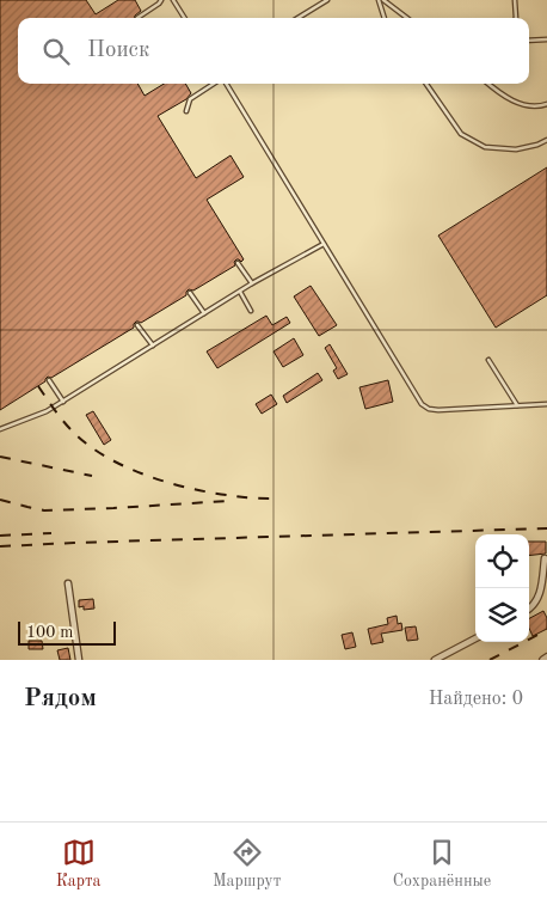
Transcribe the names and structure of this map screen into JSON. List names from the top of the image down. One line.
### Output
{"scale_bar":"100 m","page":{"search":"Поиск","scale":"100 m","heading":["Рядом","Найдено: 0"],"nav":["Карта","Маршрут","Сохранённые"]}}
